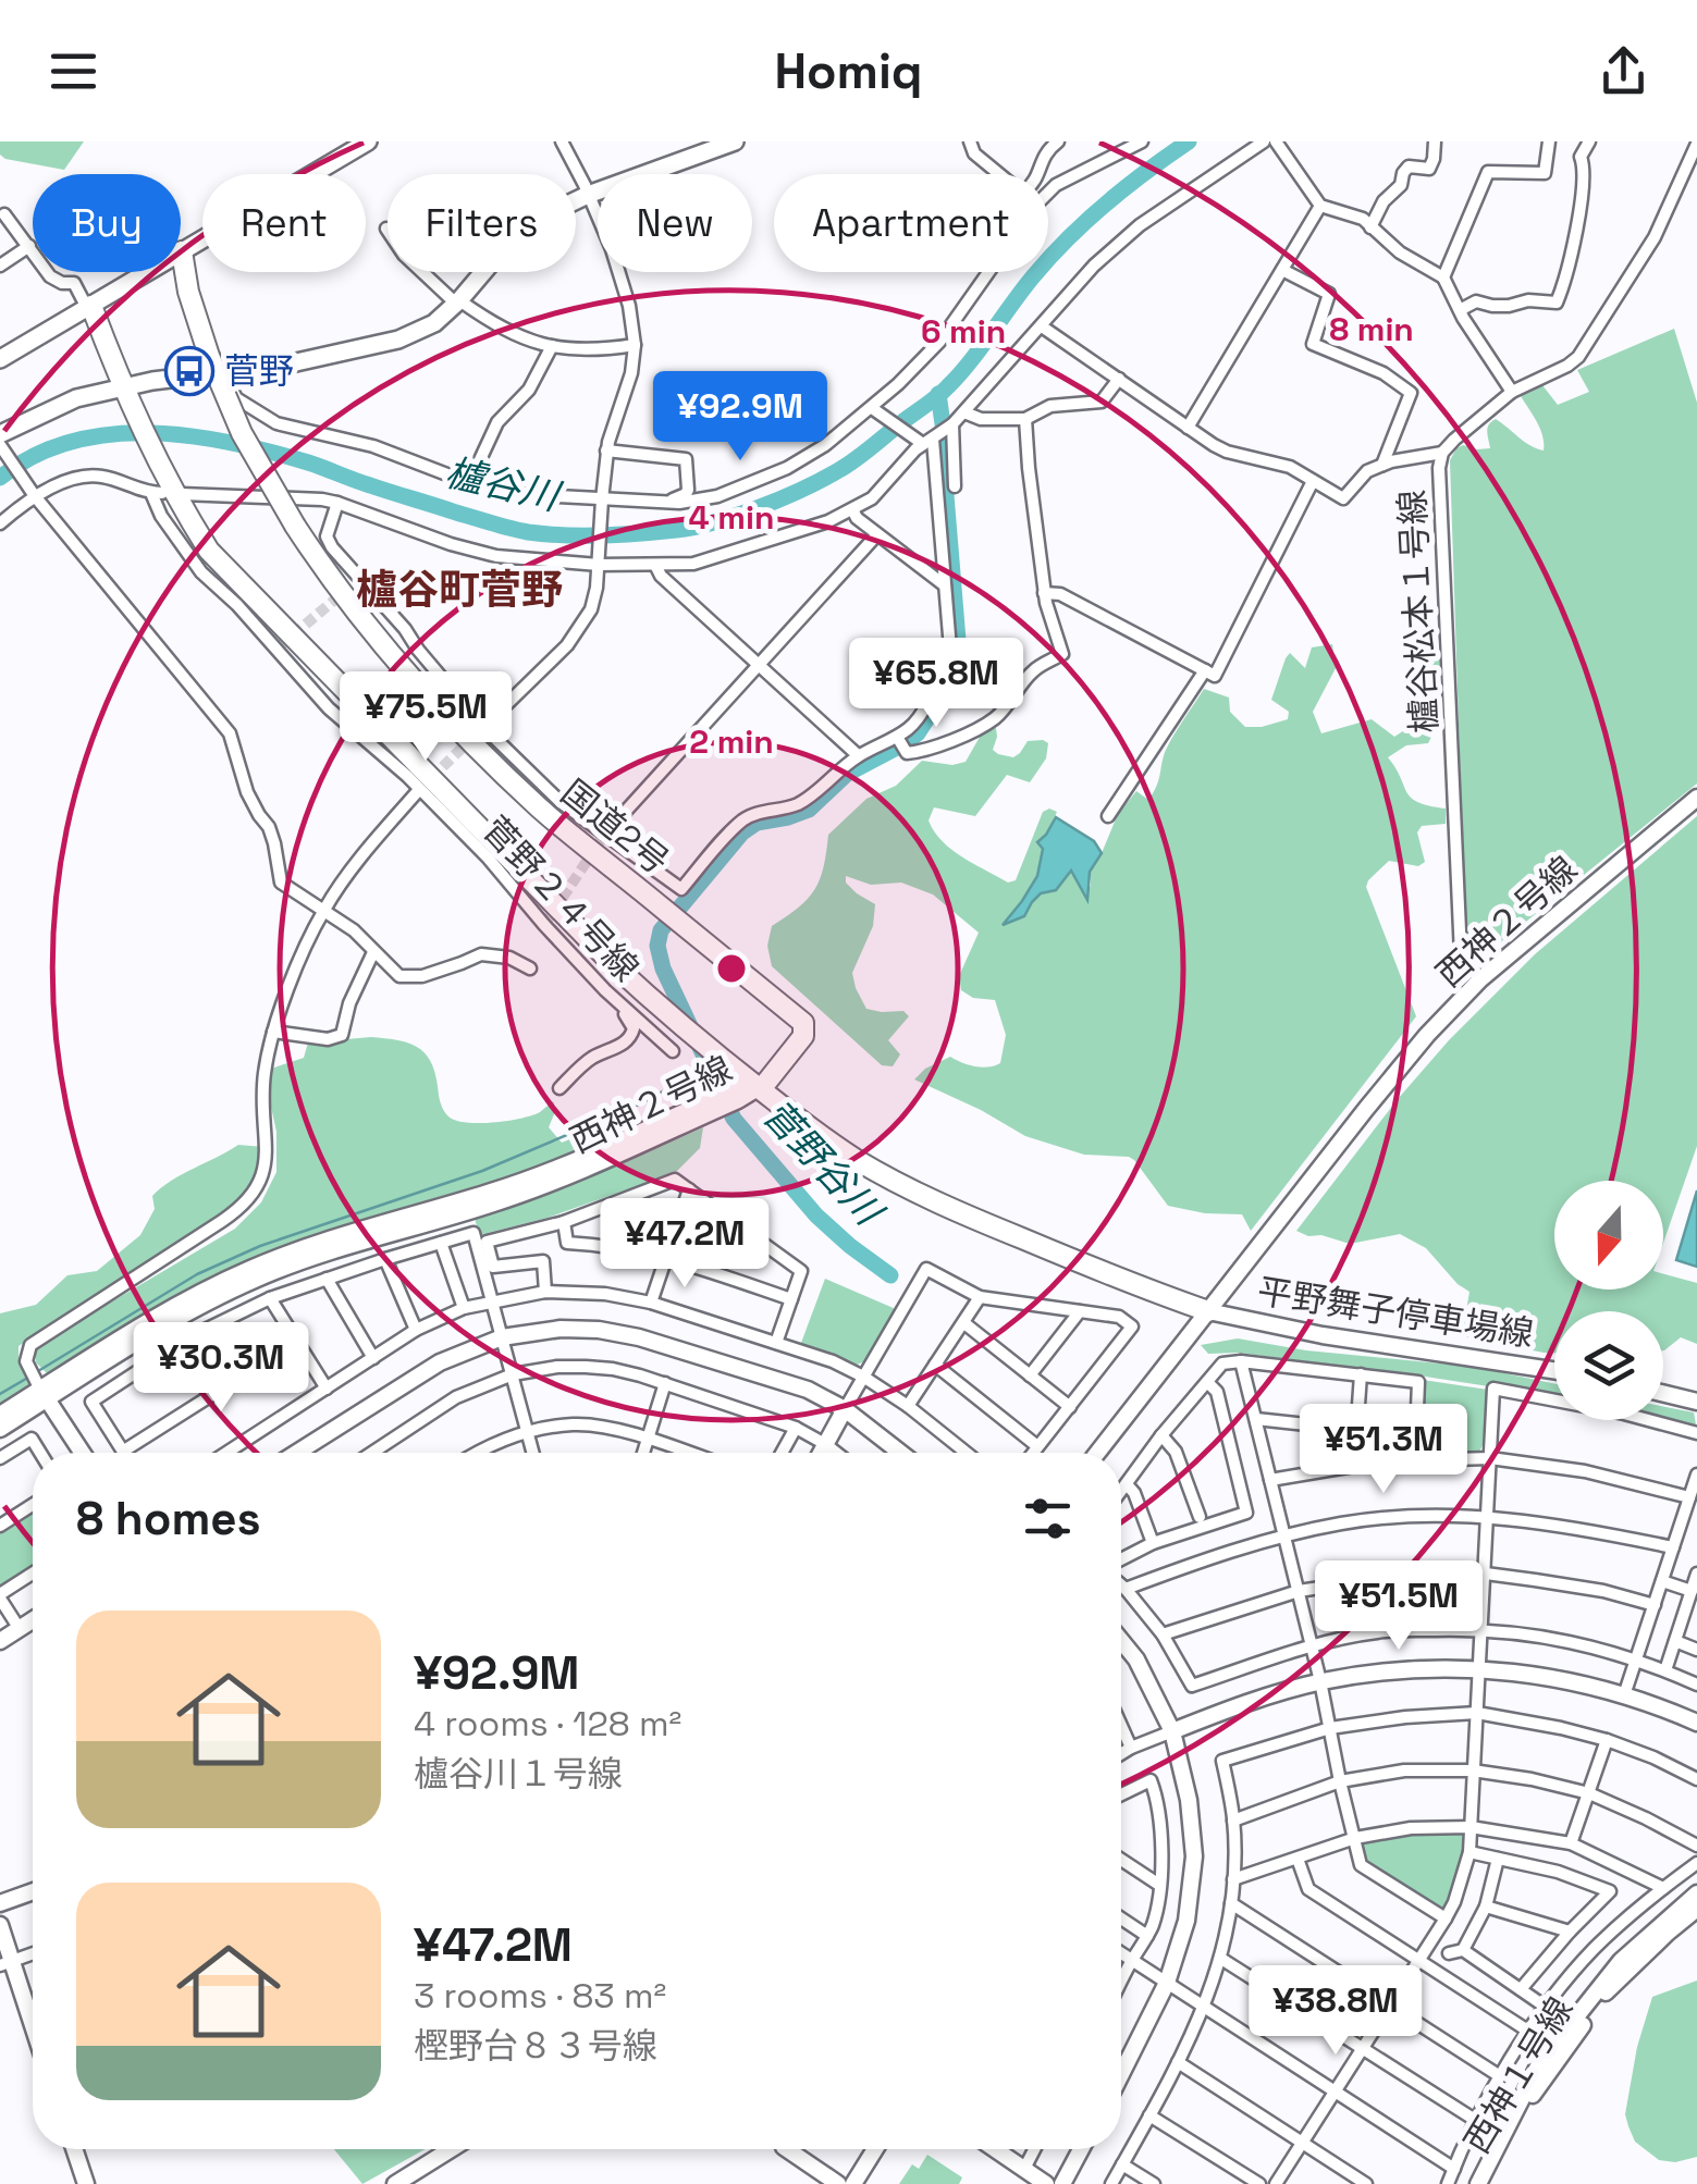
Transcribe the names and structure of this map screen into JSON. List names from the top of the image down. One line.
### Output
{"streets":{"highway":["国道2号"],"street":["櫨谷松本１号線","菅野２４号線","西神２号線","平野舞子停車場線","西神１号線"]},"crossings":[["櫨谷松本１号線","西神２号線"],["国道2号","西神２号線"],["西神２号線","平野舞子停車場線"]],"districts":["櫨谷町菅野"],"water":["櫨谷川","菅野谷川"],"places":{"bus stop":["菅野"]},"north":"bottom","page":{"header":"Homiq","chip":["Buy","Rent","Filters","New","Apartment"],"price":["¥92.9M","¥65.8M","¥75.5M","¥47.2M","¥30.3M","¥51.3M","¥51.5M","¥38.8M"],"heading":"8 homes","list":[{"name":"¥92.9M","note":"4 rooms · 128 m² · 櫨谷川１号線"},{"name":"¥47.2M","note":"3 rooms · 83 m² · 樫野台８３号線"}]},"rings":["8 min","6 min","4 min","2 min"]}
